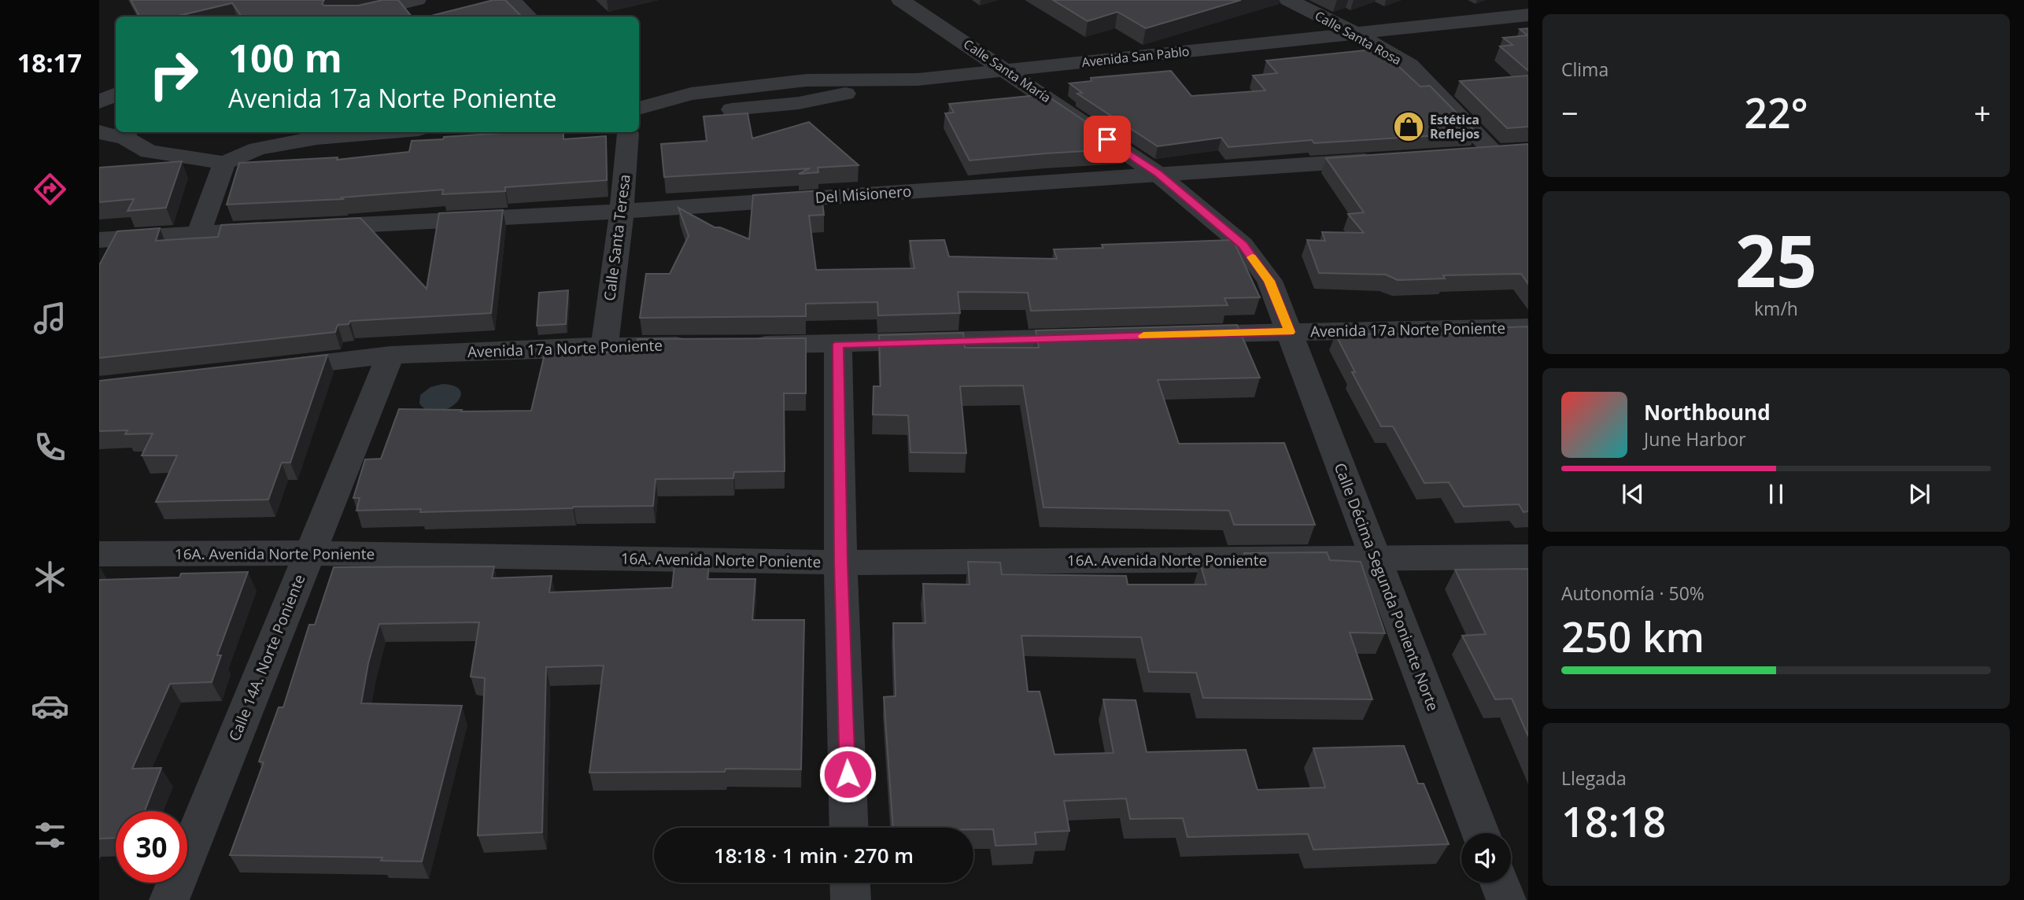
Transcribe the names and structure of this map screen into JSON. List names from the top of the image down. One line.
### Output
{"streets":{"street":["Calle Santa Rosa","Avenida San Pablo","Calle Santa María","Del Misionero","Calle Santa Teresa","Avenida 17a Norte Poniente","16A. Avenida Norte Poniente","Calle Décima Segunda Poniente Norte","Calle 14A. Norte Poniente"]},"crossings":[["Calle Santa Rosa","Avenida San Pablo"],["Avenida San Pablo","Calle Santa María"],["Calle Santa María","Del Misionero"],["Calle Santa María","Avenida 17a Norte Poniente"],["Calle Santa María","Calle Décima Segunda Poniente Norte"],["Del Misionero","Calle Santa Teresa"],["Calle Santa Teresa","Avenida 17a Norte Poniente"],["Avenida 17a Norte Poniente","Calle Décima Segunda Poniente Norte"],["Avenida 17a Norte Poniente","Calle 14A. Norte Poniente"],["16A. Avenida Norte Poniente","Calle Décima Segunda Poniente Norte"],["16A. Avenida Norte Poniente","Calle 14A. Norte Poniente"]],"places":{"shop":["Estética Reflejos"]},"page":{"tabs":"18:17","tile":["Clima",["25","km/h"],["Autonomía · 50%","250 km"],["Llegada","18:18"]],"turn":["100 m","Avenida 17a Norte Poniente"],"heat":["−","22°","+"],"song":["Northbound","June Harbor"],"limit":"30","trip":"18:18 · 1 min · 270 m"}}
